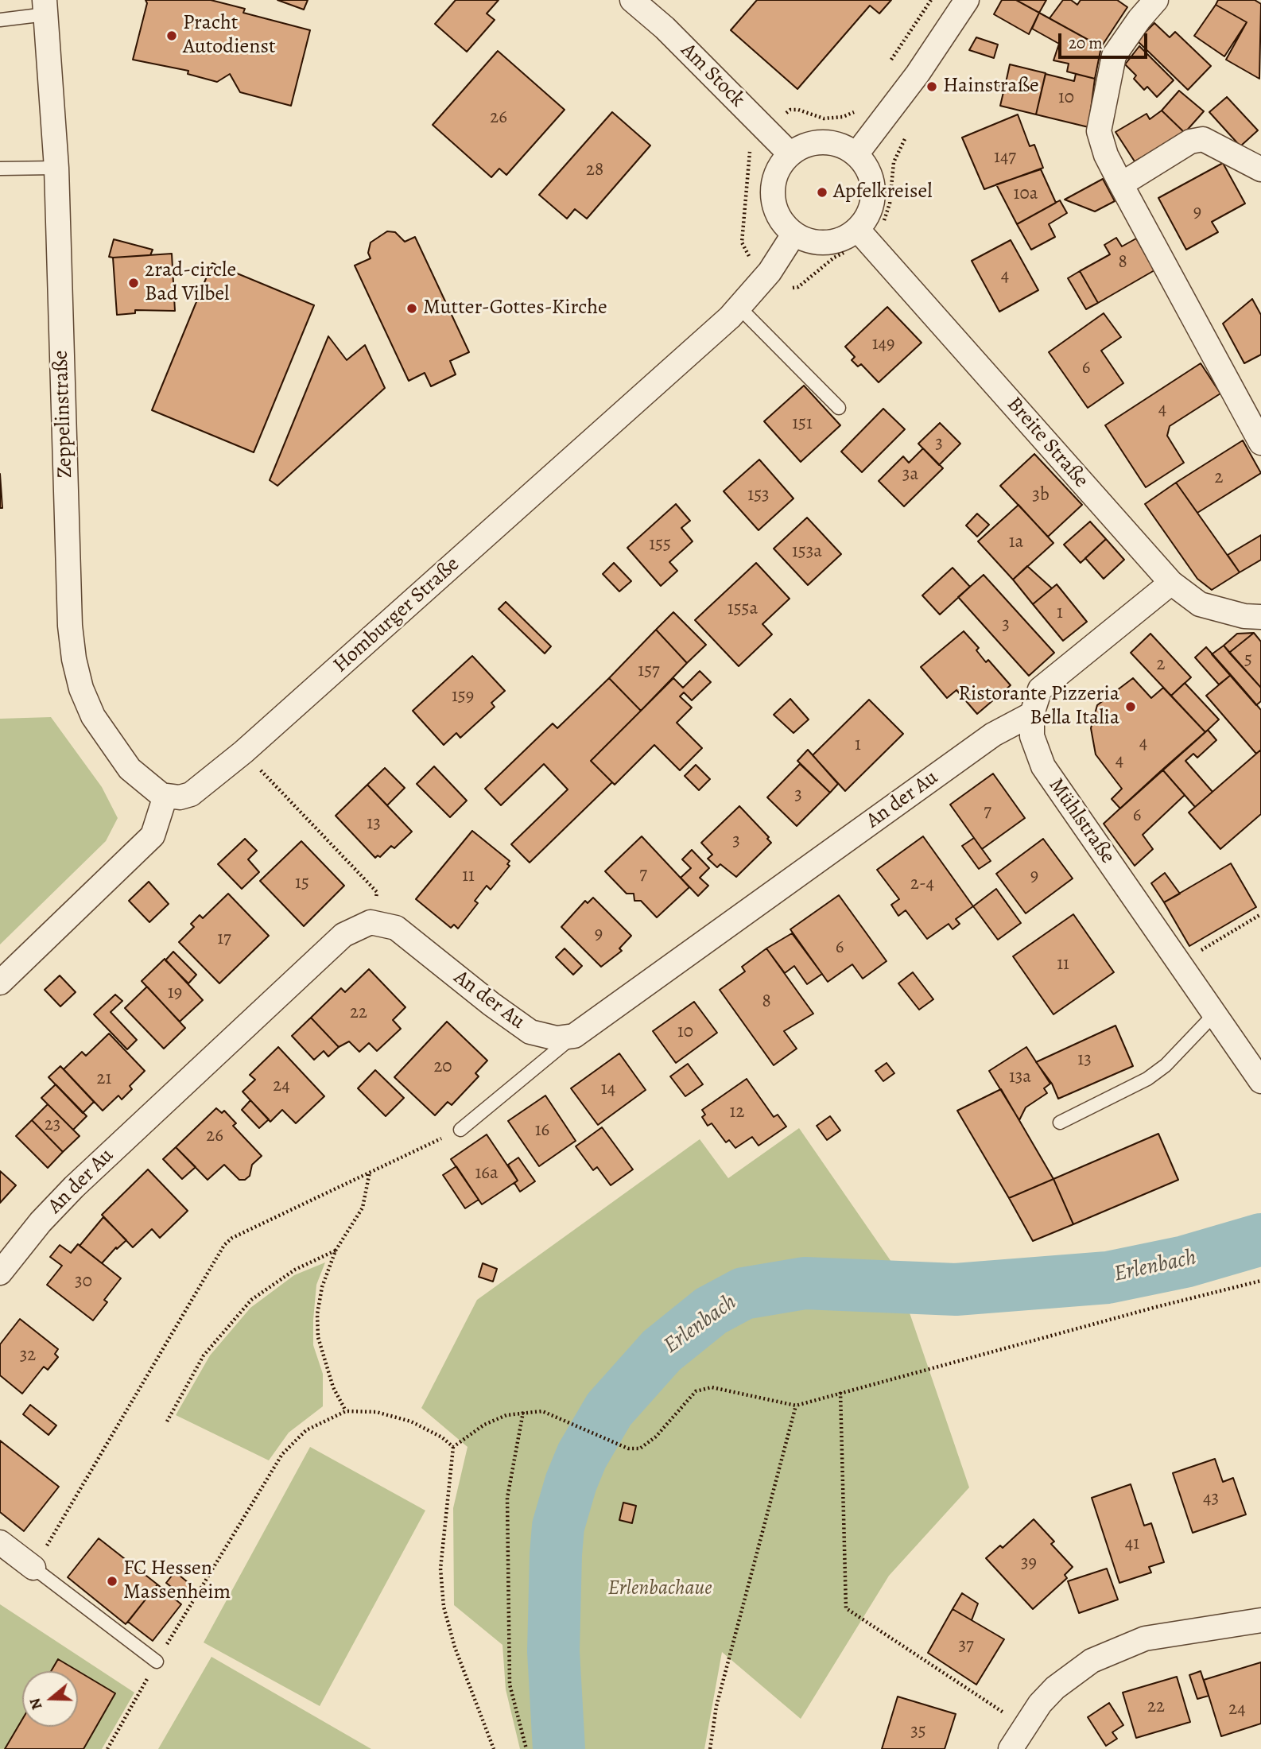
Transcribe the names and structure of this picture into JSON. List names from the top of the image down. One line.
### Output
{"streets":{"street":["Am Stock","Zeppelinstraße","Breite Straße","Homburger Straße","An der Au","Mühlstraße"]},"crossings":[["Am Stock","Breite Straße"],["Am Stock","Homburger Straße"],["Zeppelinstraße","Homburger Straße"],["Breite Straße","Homburger Straße"],["Breite Straße","Mühlstraße"],["An der Au","Mühlstraße"]],"water":["Erlenbach"],"parks":["Erlenbachaue"],"places":["Pracht Autodienst","Hainstraße","Apfelkreisel","2rad-circle Bad Vilbel","Mutter-Gottes-Kirche","Ristorante Pizzeria Bella Italia","FC Hessen Massenheim"],"house_numbers":["10","26","147","28","10a","9","8","4","149","6","4","151","3","3a","2","153","3b","1a","155","153a","155a","1","3","5","2","157","159","4","1","4","3","7","6","13","3","7","11","9","15","2-4","9","17","6","11","19","8","22","10","13","20","13a","21","24","14","12","23","16","26","16a","30","32","43","41","39","37","22","24","35"],"scale_bar":"20 m","north":"left"}
